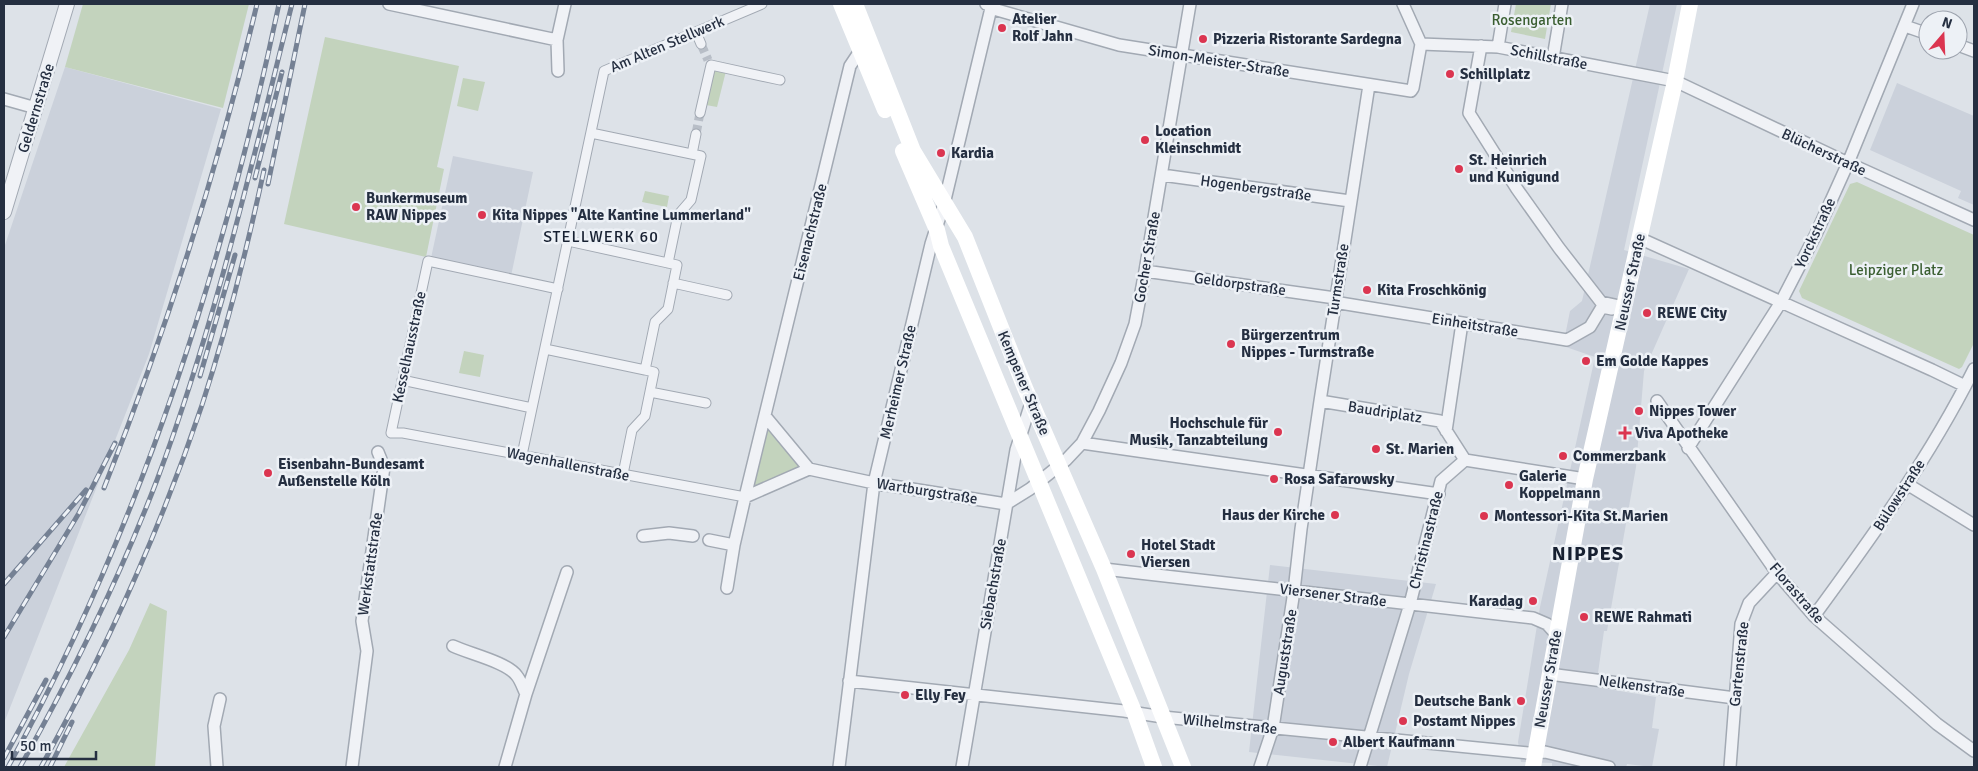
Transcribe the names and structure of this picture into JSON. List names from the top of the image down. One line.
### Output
{"streets":{"main road":["Neusser Straße","Kempener Straße"],"street":["Am Alten Stellwerk","Schillstraße","Simon-Meister-Straße","Geldernstraße","Blücherstraße","Hogenbergstraße","Eisenachstraße","Yorckstraße","Gocher Straße","Turmstraße","Geldorpstraße","Einheitstraße","Kesselhausstraße","Merheimer Straße","Baudriplatz","Wagenhallenstraße","Wartburgstraße","Bülowstraße","Christinastraße","Werkstattstraße","Siebachstraße","Florastraße","Viersener Straße","Auguststraße","Gartenstraße","Nelkenstraße","Wilhelmstraße"]},"crossings":[["Am Alten Stellwerk","Kesselhausstraße"],["Am Alten Stellwerk","Wagenhallenstraße"],["Schillstraße","Simon-Meister-Straße"],["Schillstraße","Blücherstraße"],["Schillstraße","Neusser Straße"],["Simon-Meister-Straße","Gocher Straße"],["Simon-Meister-Straße","Turmstraße"],["Simon-Meister-Straße","Merheimer Straße"],["Blücherstraße","Yorckstraße"],["Blücherstraße","Neusser Straße"],["Hogenbergstraße","Gocher Straße"],["Hogenbergstraße","Turmstraße"],["Eisenachstraße","Kempener Straße"],["Eisenachstraße","Wagenhallenstraße"],["Yorckstraße","Florastraße"],["Gocher Straße","Geldorpstraße"],["Gocher Straße","Kempener Straße"],["Turmstraße","Geldorpstraße"],["Turmstraße","Einheitstraße"],["Turmstraße","Baudriplatz"],["Turmstraße","Auguststraße"],["Neusser Straße","Viersener Straße"],["Neusser Straße","Nelkenstraße"],["Neusser Straße","Wilhelmstraße"],["Geldorpstraße","Einheitstraße"],["Kesselhausstraße","Wagenhallenstraße"],["Merheimer Straße","Kempener Straße"],["Merheimer Straße","Wartburgstraße"],["Merheimer Straße","Wilhelmstraße"],["Kempener Straße","Siebachstraße"],["Kempener Straße","Viersener Straße"],["Kempener Straße","Wilhelmstraße"],["Wartburgstraße","Siebachstraße"],["Bülowstraße","Florastraße"],["Christinastraße","Viersener Straße"],["Christinastraße","Wilhelmstraße"],["Siebachstraße","Wilhelmstraße"],["Florastraße","Gartenstraße"],["Viersener Straße","Auguststraße"],["Auguststraße","Wilhelmstraße"],["Gartenstraße","Nelkenstraße"]],"districts":["STELLWERK 60","NIPPES"],"parks":["Rosengarten","Leipziger Platz"],"places":{"other":["Atelier Rolf Jahn","Pizzeria Ristorante Sardegna","Schillplatz","Location Kleinschmidt","Kardia","St. Heinrich und Kunigund","Bunkermuseum RAW Nippes","Kita Nippes \"Alte Kantine Lummerland\"","Kita Froschkönig","REWE City","Bürgerzentrum Nippes - Turmstraße","Em Golde Kappes","Nippes Tower","Hochschule für Musik, Tanzabteilung","St. Marien","Commerzbank","Eisenbahn-Bundesamt Außenstelle Köln","Rosa Safarowsky","Galerie Koppelmann","Haus der Kirche","Montessori-Kita St.Marien","Hotel Stadt Viersen","Karadag","REWE Rahmati","Elly Fey","Deutsche Bank","Postamt Nippes","Albert Kaufmann"],"health":["Viva Apotheke"]},"scale_bar":"50 m","north":"top"}
